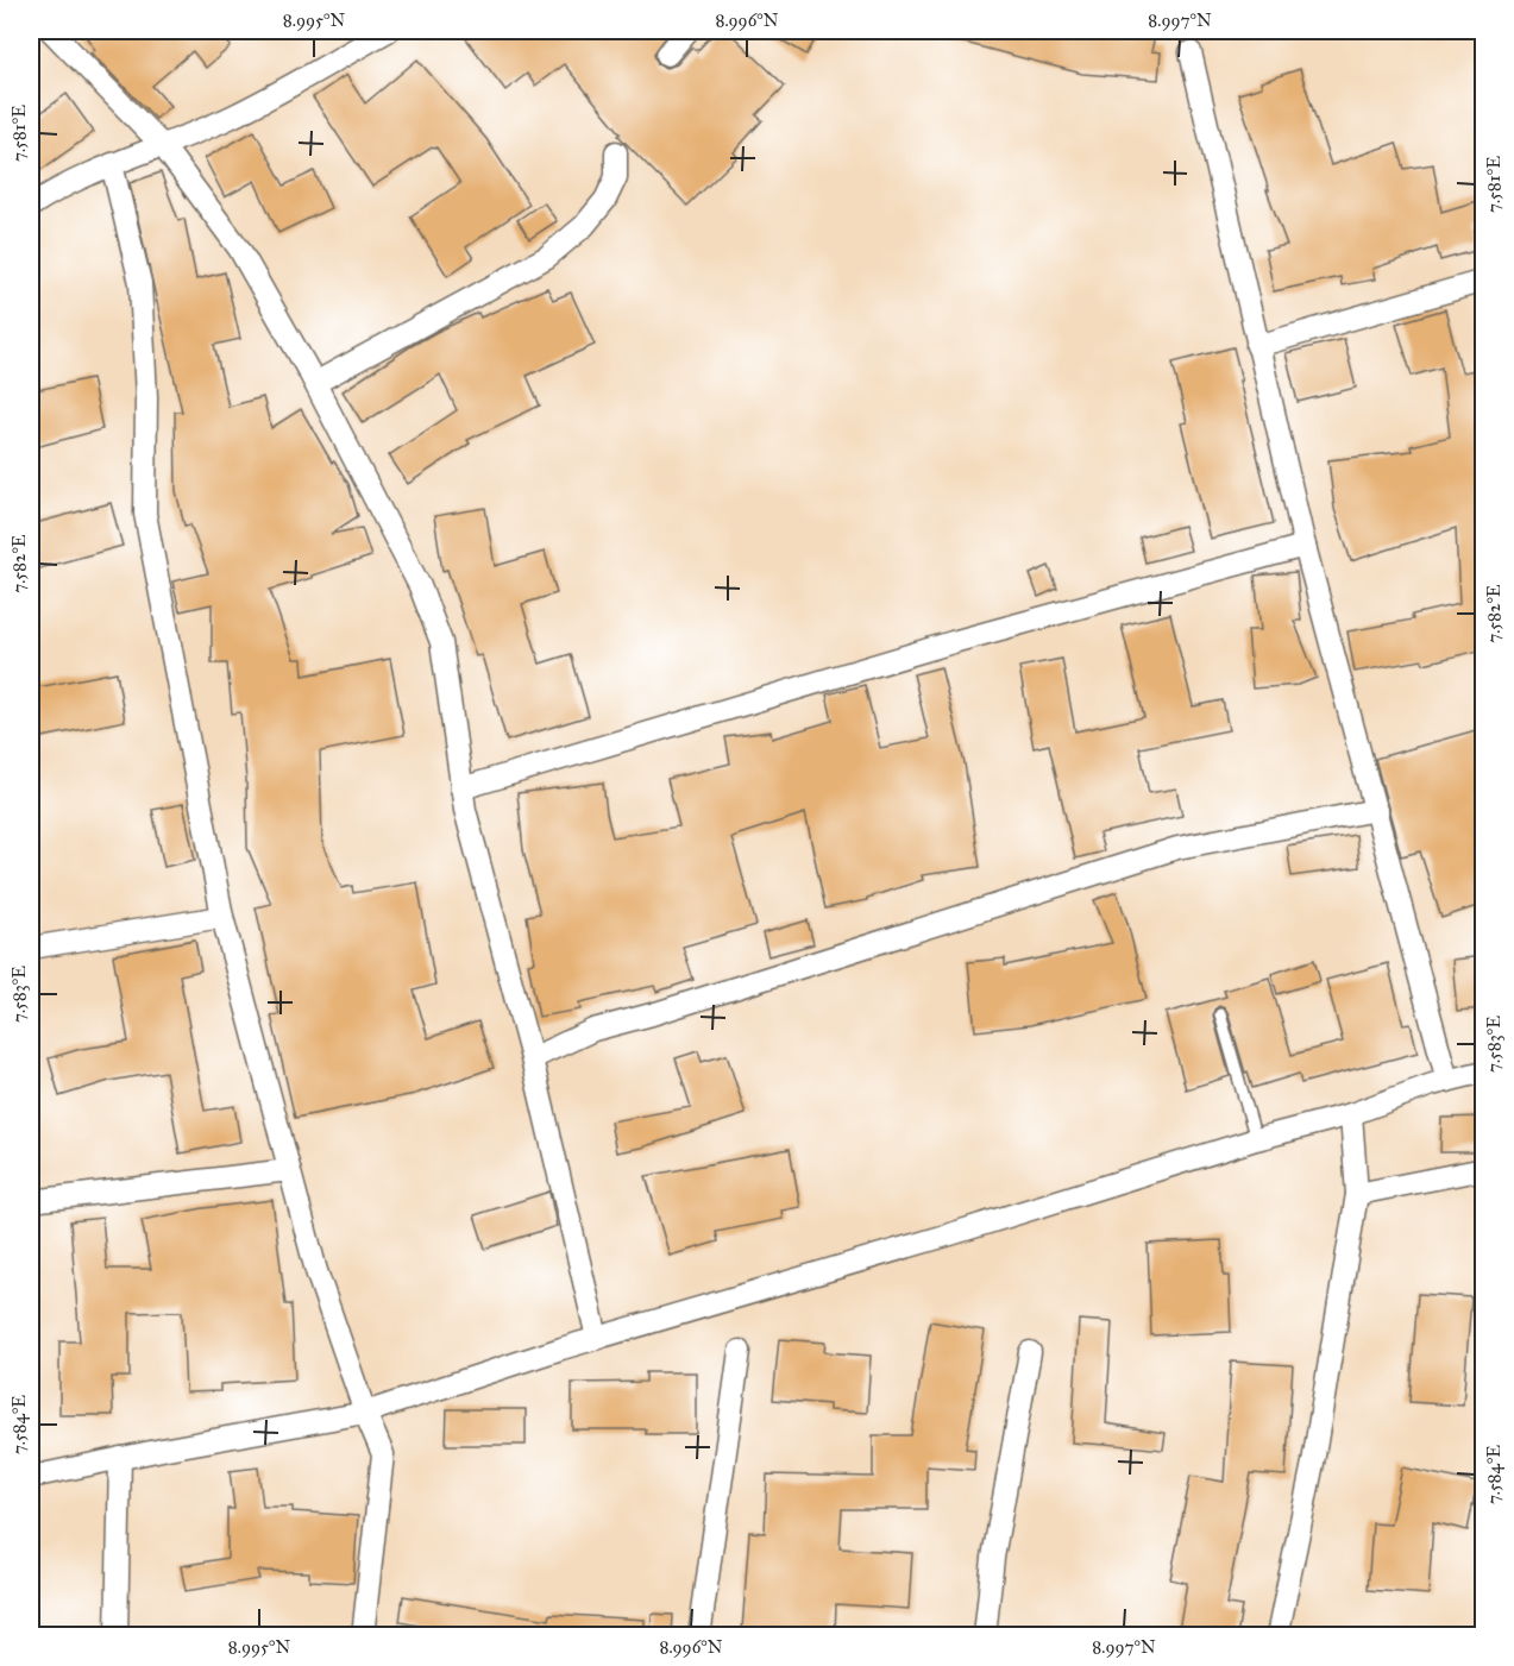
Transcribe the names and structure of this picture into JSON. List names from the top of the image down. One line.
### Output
{"coordinates":["8.995°N","8.996°N","8.997°N","7.581°E","7.582°E","7.583°E","7.584°E"]}
